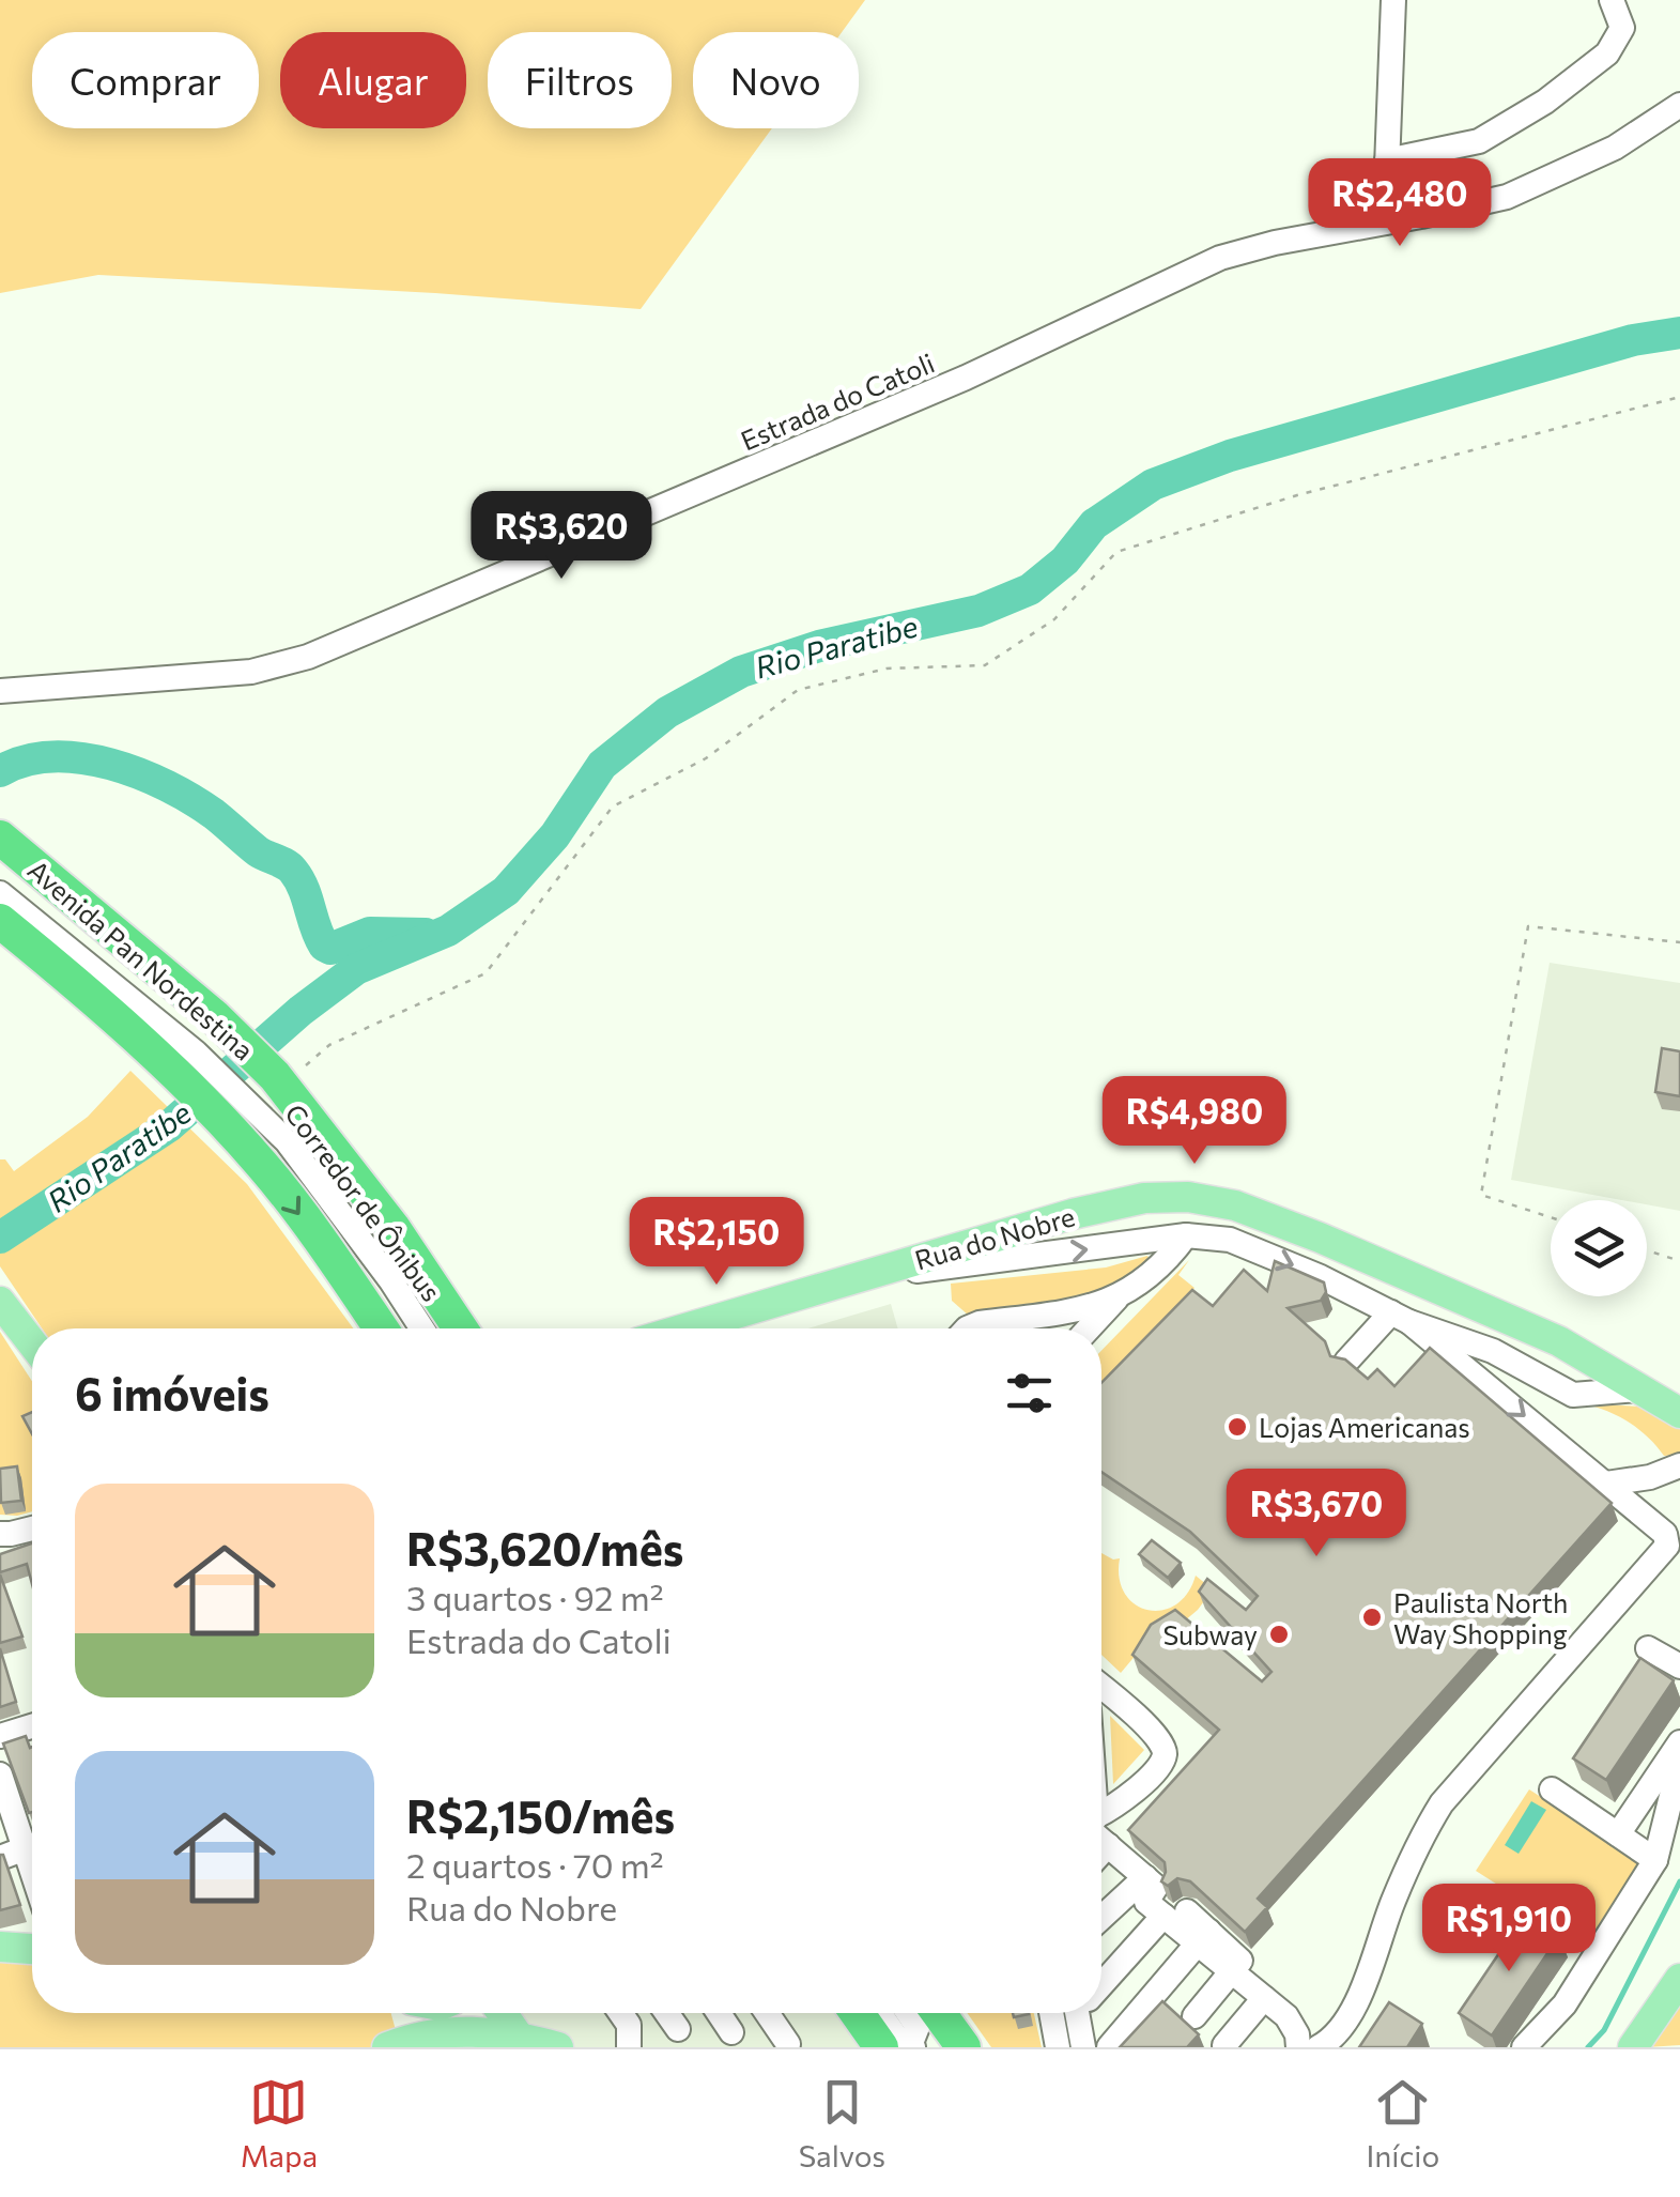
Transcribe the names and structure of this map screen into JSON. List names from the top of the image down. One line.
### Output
{"streets":{"highway":["Avenida Pan Nordestina"],"main road":["Rua do Nobre"],"street":["Estrada do Catoli","Corredor de Ônibus"]},"water":["Rio Paratibe"],"places":["Lojas Americanas","Paulista North Way Shopping","Subway"],"page":{"chip":["Comprar","Alugar","Filtros","Novo"],"price":["R$2,480","R$3,620","R$4,980","R$2,150","R$3,670","R$1,910"],"heading":"6 imóveis","list":[{"name":"R$3,620/mês","note":"3 quartos · 92 m² · Estrada do Catoli"},{"name":"R$2,150/mês","note":"2 quartos · 70 m² · Rua do Nobre"}],"tabs":["Mapa","Salvos","Início"]}}
